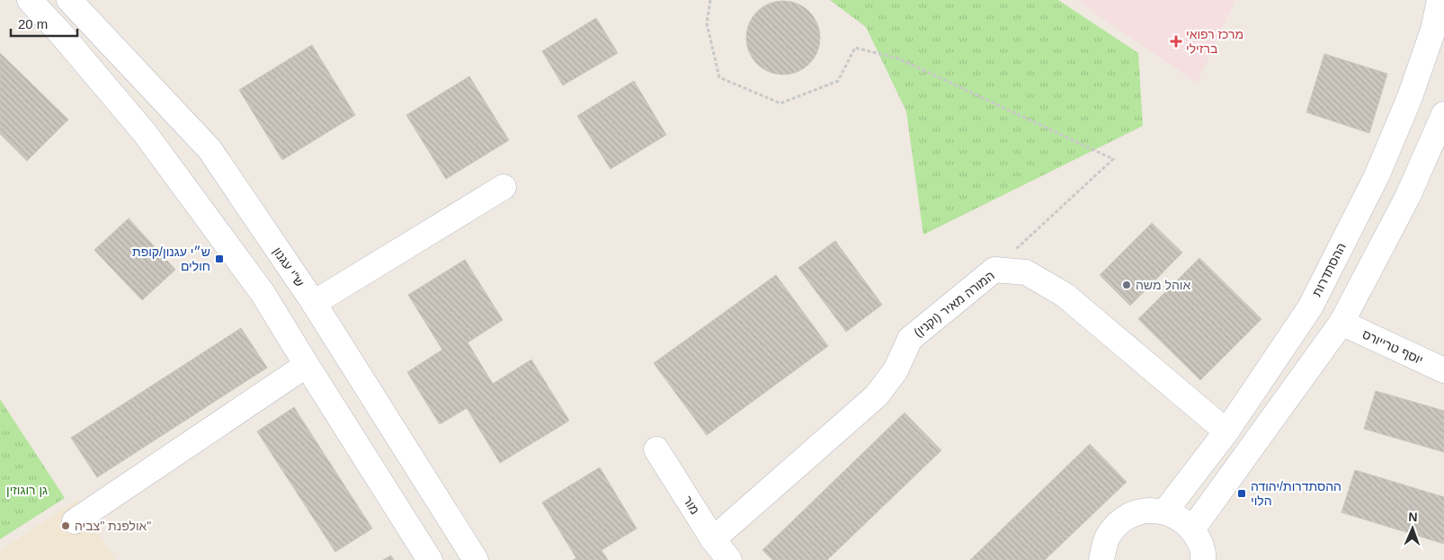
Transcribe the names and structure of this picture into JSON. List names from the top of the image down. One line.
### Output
{"streets":{"street":["ש\"י עגנון","ההסתדרות","המורה מאיר (וקנין)","יוסף טרייורס","מור"]},"crossings":[["ההסתדרות","המורה מאיר (וקנין)"],["המורה מאיר (וקנין)","מור"]],"parks":["גן רוגוזין"],"places":{"health":["מרכז רפואי ברזילי"],"transit":["ש״י עגנון/קופת חולים","ההסתדרות/יהודה הלוי"],"other":["אוהל משה","אולפנת \"צביה\""]},"scale_bar":"20 m","north":"top"}
